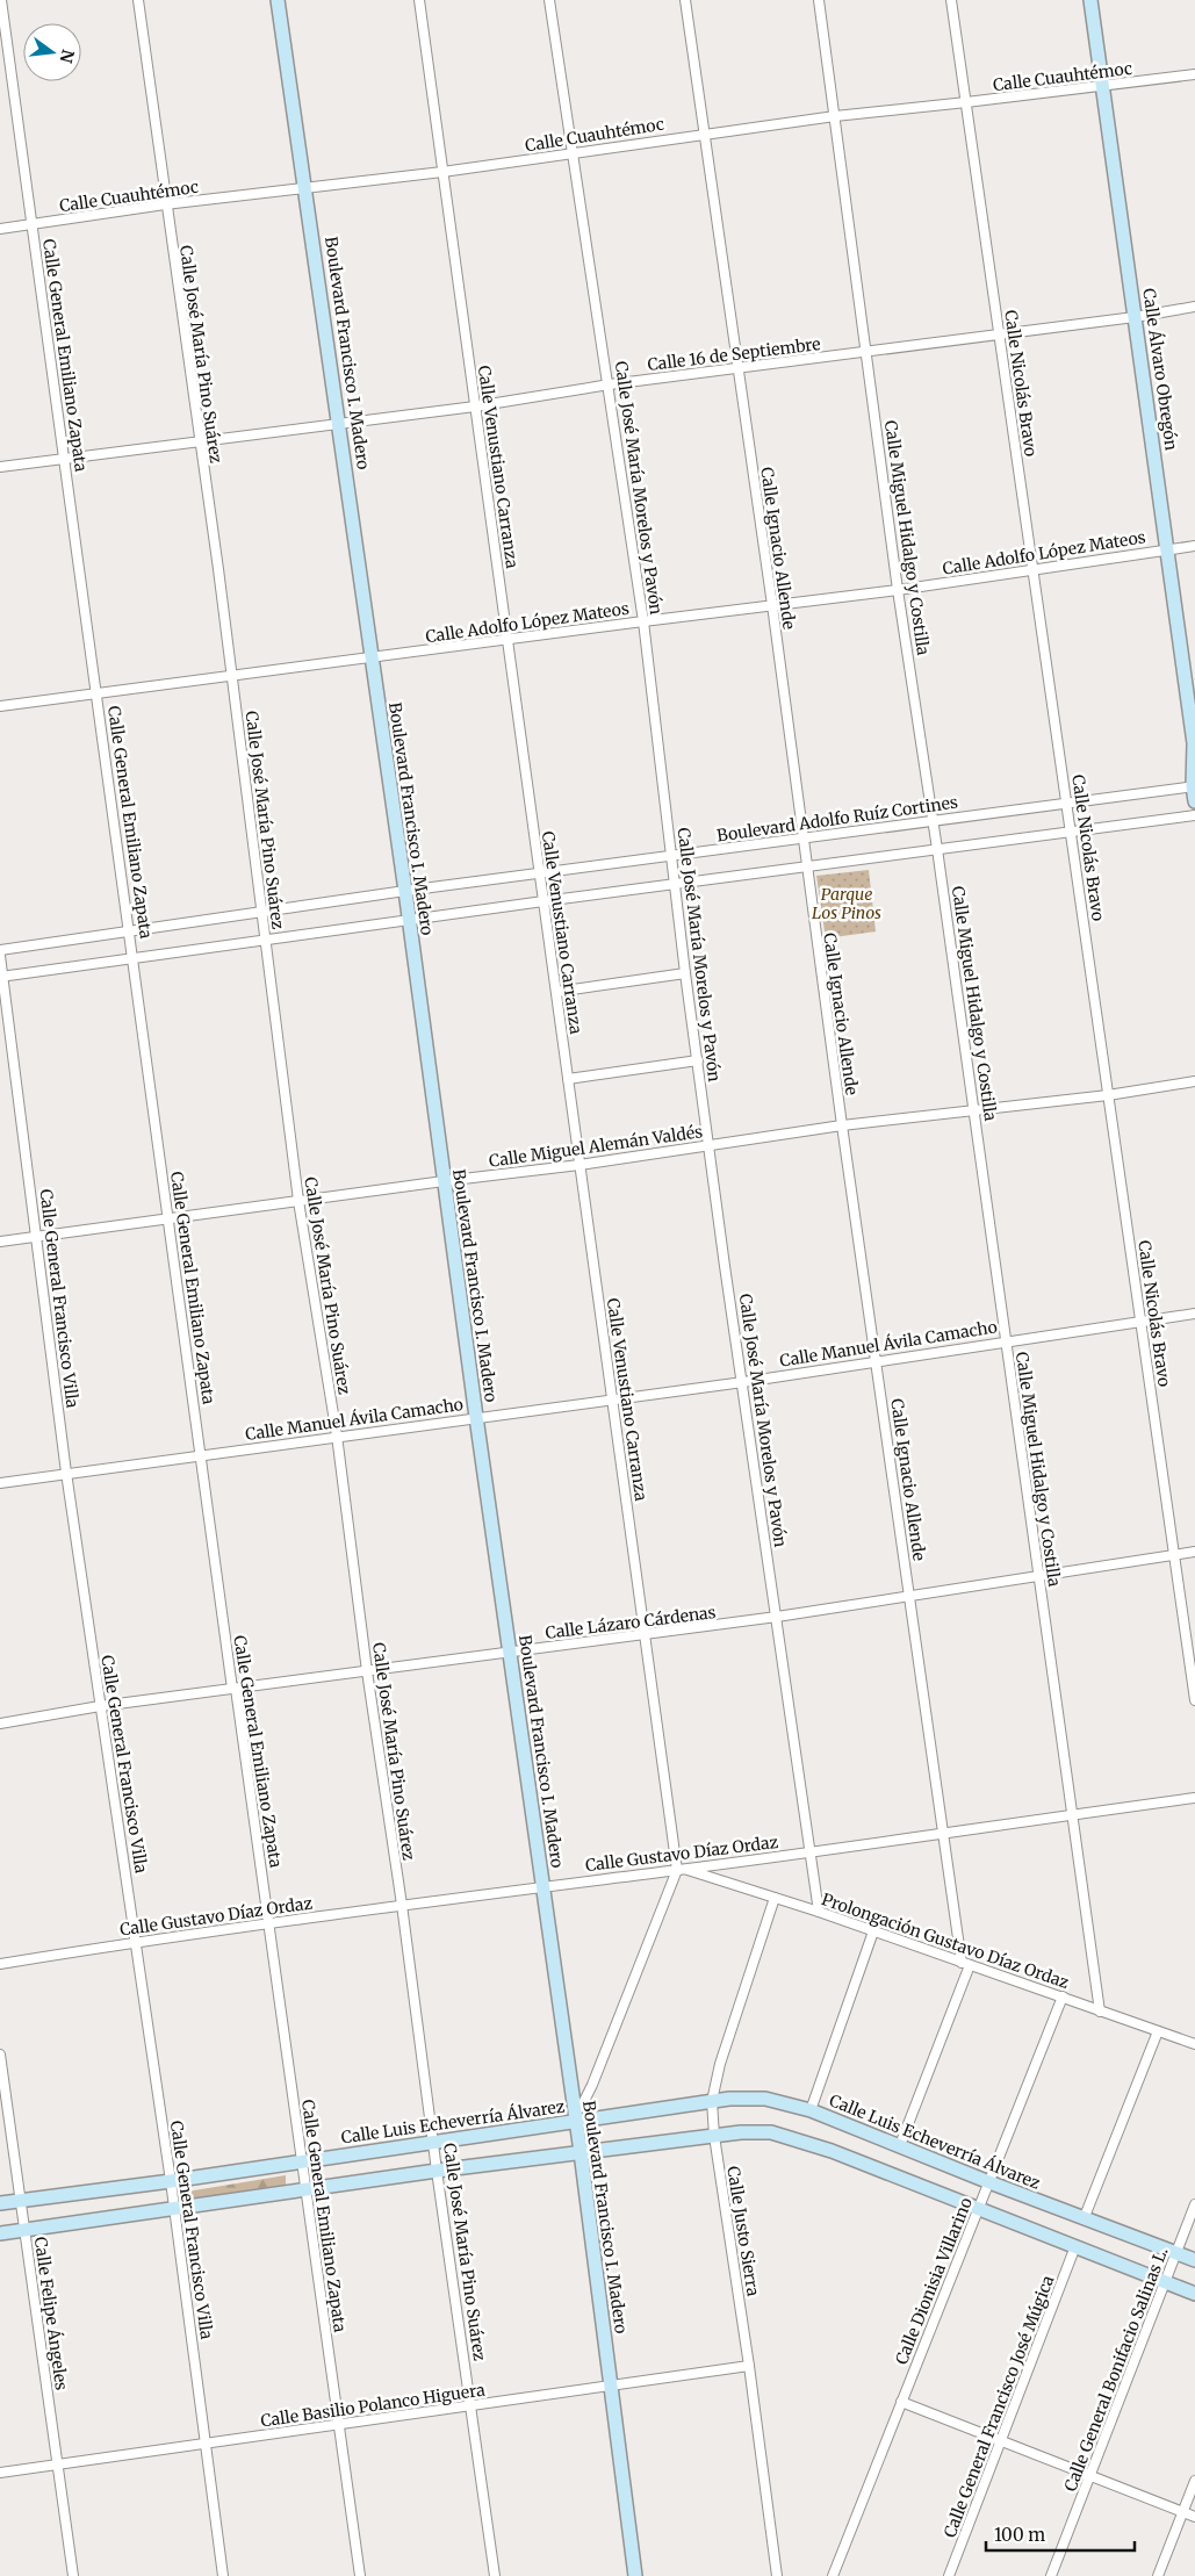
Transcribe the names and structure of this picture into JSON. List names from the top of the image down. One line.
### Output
{"streets":{"street":["Calle Cuauhtémoc","Boulevard Francisco I. Madero","Calle José María Pino Suárez","Calle 16 de Septiembre","Calle General Emiliano Zapata","Calle Álvaro Obregón","Calle Nicolás Bravo","Calle Venustiano Carranza","Calle José María Morelos y Pavón","Calle Miguel Hidalgo y Costilla","Calle Ignacio Allende","Calle Adolfo López Mateos","Boulevard Adolfo Ruíz Cortines","Calle Miguel Alemán Valdés","Calle General Francisco Villa","Calle Manuel Ávila Camacho","Calle Lázaro Cárdenas","Calle Gustavo Díaz Ordaz","Prolongación Gustavo Díaz Ordaz","Calle Luis Echeverría Álvarez","Calle Justo Sierra","Calle Dionisia Villarino","Calle Felipe Ángeles","Calle General Bonifacio Salinas L.","Calle Basilio Polanco Higuera","Calle General Francisco José Múgica"]},"crossings":[["Calle Cuauhtémoc","Boulevard Francisco I. Madero"],["Calle Cuauhtémoc","Calle José María Pino Suárez"],["Calle Cuauhtémoc","Calle General Emiliano Zapata"],["Calle Cuauhtémoc","Calle Álvaro Obregón"],["Calle Cuauhtémoc","Calle Nicolás Bravo"],["Calle Cuauhtémoc","Calle Venustiano Carranza"],["Calle Cuauhtémoc","Calle José María Morelos y Pavón"],["Calle Cuauhtémoc","Calle Miguel Hidalgo y Costilla"],["Calle Cuauhtémoc","Calle Ignacio Allende"],["Boulevard Francisco I. Madero","Calle 16 de Septiembre"],["Boulevard Francisco I. Madero","Calle Adolfo López Mateos"],["Boulevard Francisco I. Madero","Boulevard Adolfo Ruíz Cortines"],["Boulevard Francisco I. Madero","Calle Miguel Alemán Valdés"],["Boulevard Francisco I. Madero","Calle Manuel Ávila Camacho"],["Boulevard Francisco I. Madero","Calle Lázaro Cárdenas"],["Boulevard Francisco I. Madero","Calle Gustavo Díaz Ordaz"],["Boulevard Francisco I. Madero","Calle Luis Echeverría Álvarez"],["Boulevard Francisco I. Madero","Calle Basilio Polanco Higuera"],["Calle José María Pino Suárez","Calle 16 de Septiembre"],["Calle José María Pino Suárez","Calle Adolfo López Mateos"],["Calle José María Pino Suárez","Boulevard Adolfo Ruíz Cortines"],["Calle José María Pino Suárez","Calle Miguel Alemán Valdés"],["Calle José María Pino Suárez","Calle Manuel Ávila Camacho"],["Calle José María Pino Suárez","Calle Lázaro Cárdenas"],["Calle José María Pino Suárez","Calle Gustavo Díaz Ordaz"],["Calle José María Pino Suárez","Calle Luis Echeverría Álvarez"],["Calle José María Pino Suárez","Calle Basilio Polanco Higuera"],["Calle 16 de Septiembre","Calle General Emiliano Zapata"],["Calle 16 de Septiembre","Calle Álvaro Obregón"],["Calle 16 de Septiembre","Calle Nicolás Bravo"],["Calle 16 de Septiembre","Calle Venustiano Carranza"],["Calle 16 de Septiembre","Calle José María Morelos y Pavón"],["Calle 16 de Septiembre","Calle Miguel Hidalgo y Costilla"],["Calle 16 de Septiembre","Calle Ignacio Allende"],["Calle General Emiliano Zapata","Calle Adolfo López Mateos"],["Calle General Emiliano Zapata","Boulevard Adolfo Ruíz Cortines"],["Calle General Emiliano Zapata","Calle Miguel Alemán Valdés"],["Calle General Emiliano Zapata","Calle Manuel Ávila Camacho"],["Calle General Emiliano Zapata","Calle Lázaro Cárdenas"],["Calle General Emiliano Zapata","Calle Gustavo Díaz Ordaz"],["Calle General Emiliano Zapata","Calle Luis Echeverría Álvarez"],["Calle General Emiliano Zapata","Calle Basilio Polanco Higuera"],["Calle Álvaro Obregón","Calle Adolfo López Mateos"],["Calle Álvaro Obregón","Boulevard Adolfo Ruíz Cortines"],["Calle Nicolás Bravo","Calle Adolfo López Mateos"],["Calle Nicolás Bravo","Boulevard Adolfo Ruíz Cortines"],["Calle Nicolás Bravo","Calle Miguel Alemán Valdés"],["Calle Nicolás Bravo","Calle Manuel Ávila Camacho"],["Calle Nicolás Bravo","Calle Lázaro Cárdenas"],["Calle Venustiano Carranza","Calle Adolfo López Mateos"],["Calle Venustiano Carranza","Boulevard Adolfo Ruíz Cortines"],["Calle Venustiano Carranza","Calle Miguel Alemán Valdés"],["Calle Venustiano Carranza","Calle Manuel Ávila Camacho"],["Calle Venustiano Carranza","Calle Lázaro Cárdenas"],["Calle Venustiano Carranza","Calle Gustavo Díaz Ordaz"],["Calle Venustiano Carranza","Prolongación Gustavo Díaz Ordaz"],["Calle José María Morelos y Pavón","Calle Adolfo López Mateos"],["Calle José María Morelos y Pavón","Boulevard Adolfo Ruíz Cortines"],["Calle José María Morelos y Pavón","Calle Miguel Alemán Valdés"],["Calle José María Morelos y Pavón","Calle Manuel Ávila Camacho"],["Calle José María Morelos y Pavón","Calle Lázaro Cárdenas"],["Calle José María Morelos y Pavón","Calle Gustavo Díaz Ordaz"],["Calle José María Morelos y Pavón","Prolongación Gustavo Díaz Ordaz"],["Calle Miguel Hidalgo y Costilla","Calle Adolfo López Mateos"],["Calle Miguel Hidalgo y Costilla","Boulevard Adolfo Ruíz Cortines"],["Calle Miguel Hidalgo y Costilla","Calle Miguel Alemán Valdés"],["Calle Miguel Hidalgo y Costilla","Calle Manuel Ávila Camacho"],["Calle Miguel Hidalgo y Costilla","Calle Lázaro Cárdenas"],["Calle Miguel Hidalgo y Costilla","Calle Gustavo Díaz Ordaz"],["Calle Miguel Hidalgo y Costilla","Prolongación Gustavo Díaz Ordaz"],["Calle Ignacio Allende","Calle Adolfo López Mateos"],["Calle Ignacio Allende","Boulevard Adolfo Ruíz Cortines"],["Calle Ignacio Allende","Calle Miguel Alemán Valdés"],["Calle Ignacio Allende","Calle Manuel Ávila Camacho"],["Calle Ignacio Allende","Calle Lázaro Cárdenas"],["Calle Ignacio Allende","Calle Gustavo Díaz Ordaz"],["Calle Ignacio Allende","Prolongación Gustavo Díaz Ordaz"],["Calle Miguel Alemán Valdés","Calle General Francisco Villa"],["Calle General Francisco Villa","Calle Manuel Ávila Camacho"],["Calle General Francisco Villa","Calle Lázaro Cárdenas"],["Calle General Francisco Villa","Calle Gustavo Díaz Ordaz"],["Calle General Francisco Villa","Calle Luis Echeverría Álvarez"],["Calle General Francisco Villa","Calle Basilio Polanco Higuera"],["Calle Gustavo Díaz Ordaz","Prolongación Gustavo Díaz Ordaz"],["Prolongación Gustavo Díaz Ordaz","Calle Justo Sierra"],["Prolongación Gustavo Díaz Ordaz","Calle Dionisia Villarino"],["Calle Luis Echeverría Álvarez","Calle Justo Sierra"],["Calle Luis Echeverría Álvarez","Calle Dionisia Villarino"],["Calle Luis Echeverría Álvarez","Calle Felipe Ángeles"],["Calle Luis Echeverría Álvarez","Calle General Bonifacio Salinas L."],["Calle Justo Sierra","Calle Basilio Polanco Higuera"],["Calle Felipe Ángeles","Calle Basilio Polanco Higuera"]],"parks":["Parque Los Pinos"],"scale_bar":"100 m","north":"right"}
